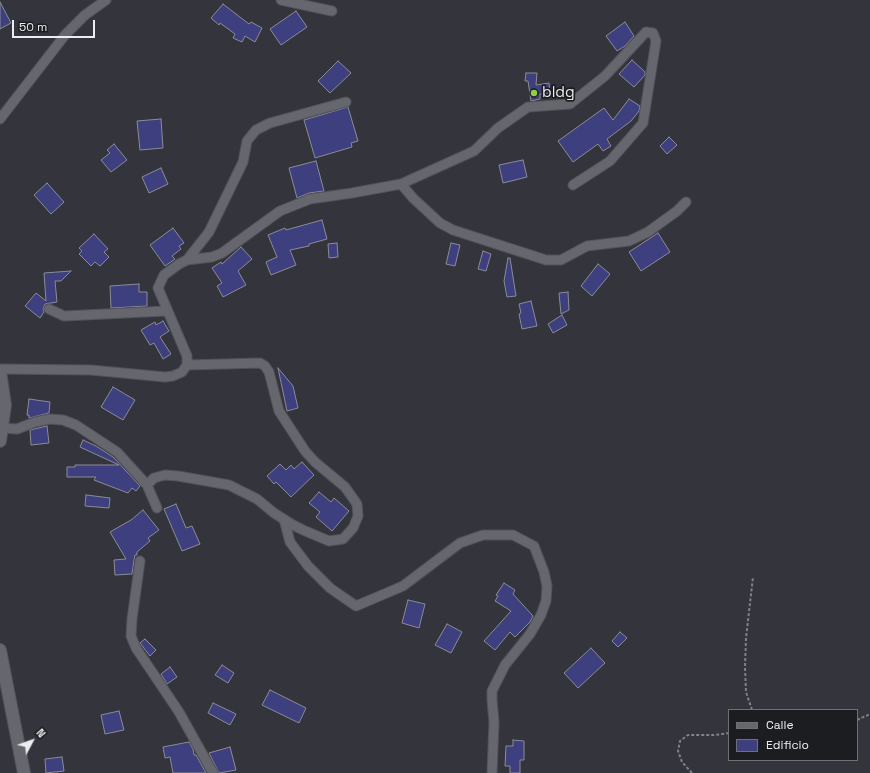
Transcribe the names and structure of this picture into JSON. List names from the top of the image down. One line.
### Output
{"places":["bldg"],"legend":["Calle","Edificio"],"scale_bar":"50 m","north":"top right"}
